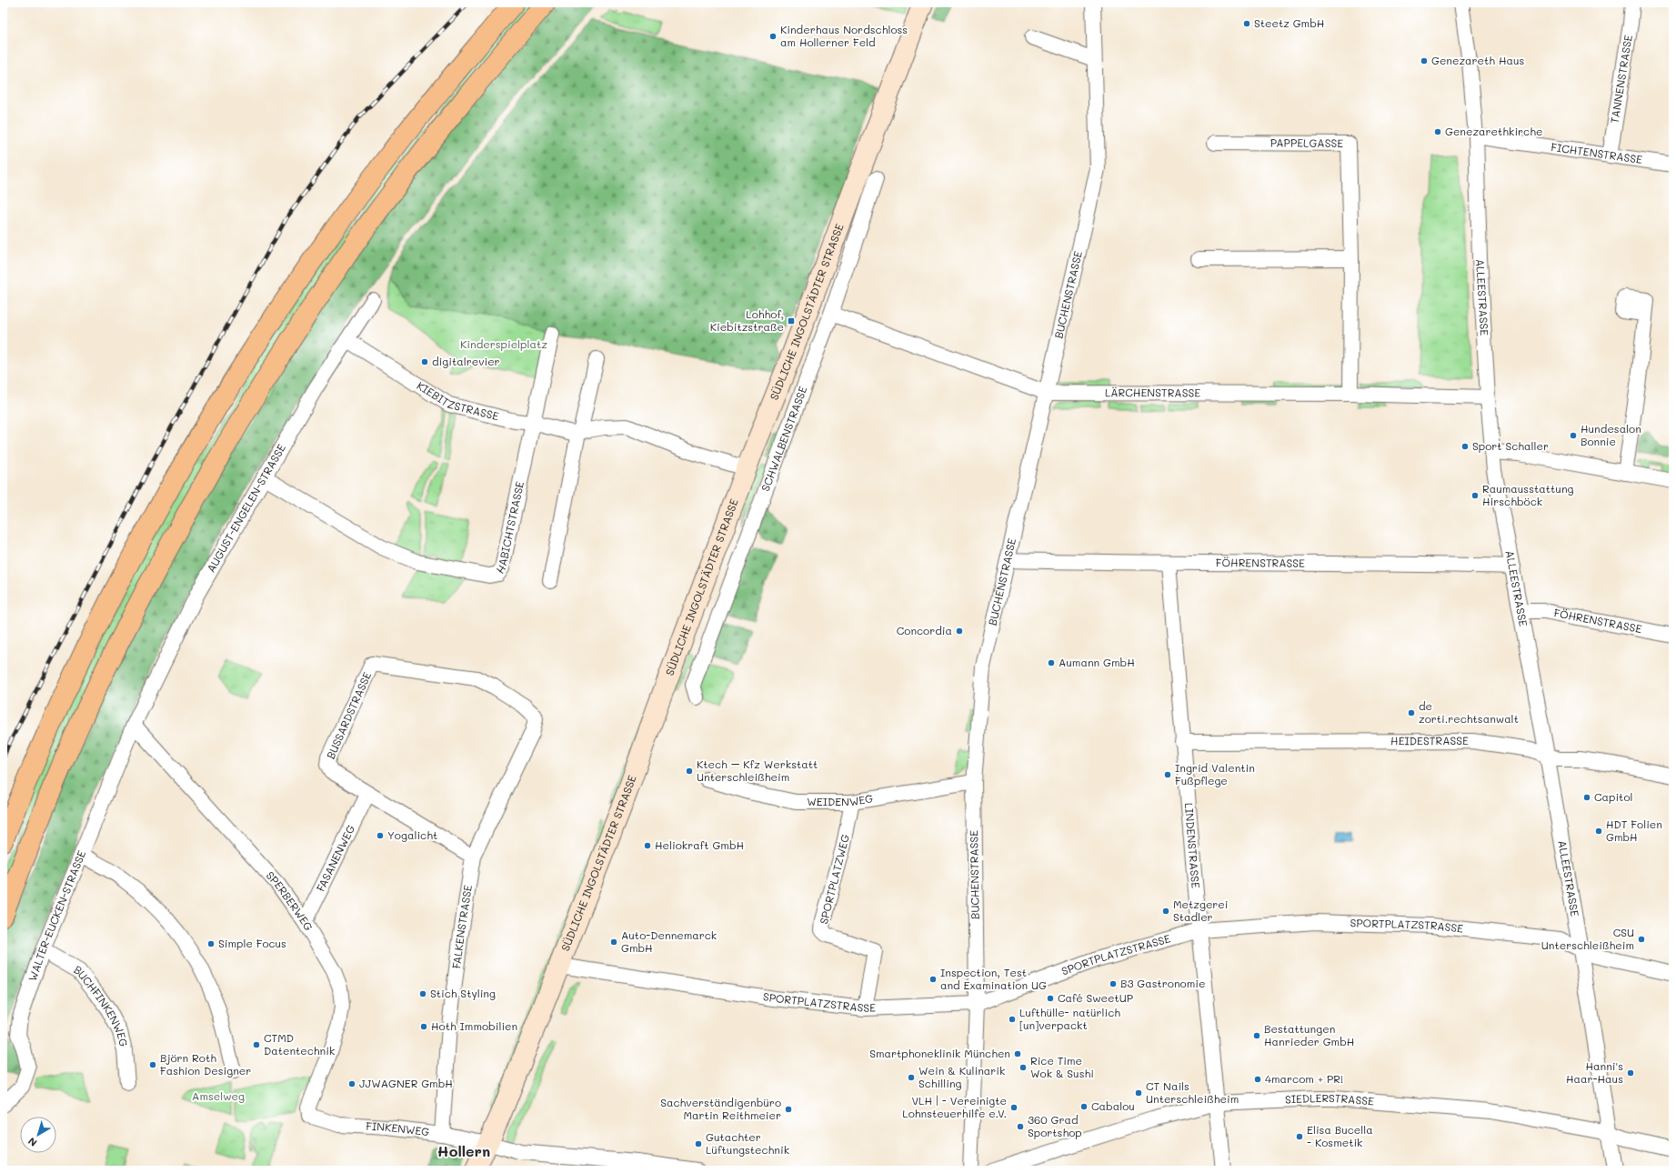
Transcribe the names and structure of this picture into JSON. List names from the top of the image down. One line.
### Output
{"streets":{"street":["TANNENSTRASSE","PAPPELGASSE","FICHTENSTRASSE","BUCHENSTRASSE","ALLEESTRASSE","SÜDLICHE INGOLSTÄDTER STRASSE","LÄRCHENSTRASSE","KIEBITZSTRASSE","SCHWALBENSTRASSE","AUGUST-ENGELEN-STRASSE","HABICHTSTRASSE","FÖHRENSTRASSE","BUSSARDSTRASSE","HEIDESTRASSE","WEIDENWEG","LINDENSTRASSE","FASANENWEG","SPORTPLATZWEG","SPERBERWEG","WALTER-EUCKEN-STRASSE","SPORTPLATZSTRASSE","FALKENSTRASSE","BUCHFINKENWEG","SIEDLERSTRASSE","FINKENWEG"]},"crossings":[["TANNENSTRASSE","FICHTENSTRASSE"],["PAPPELGASSE","LÄRCHENSTRASSE"],["FICHTENSTRASSE","ALLEESTRASSE"],["BUCHENSTRASSE","LÄRCHENSTRASSE"],["BUCHENSTRASSE","FÖHRENSTRASSE"],["BUCHENSTRASSE","WEIDENWEG"],["BUCHENSTRASSE","SPORTPLATZSTRASSE"],["ALLEESTRASSE","LÄRCHENSTRASSE"],["ALLEESTRASSE","FÖHRENSTRASSE"],["ALLEESTRASSE","HEIDESTRASSE"],["ALLEESTRASSE","SPORTPLATZSTRASSE"],["ALLEESTRASSE","SIEDLERSTRASSE"],["SÜDLICHE INGOLSTÄDTER STRASSE","KIEBITZSTRASSE"],["SÜDLICHE INGOLSTÄDTER STRASSE","SPORTPLATZSTRASSE"],["SÜDLICHE INGOLSTÄDTER STRASSE","FINKENWEG"],["LÄRCHENSTRASSE","SCHWALBENSTRASSE"],["KIEBITZSTRASSE","AUGUST-ENGELEN-STRASSE"],["KIEBITZSTRASSE","HABICHTSTRASSE"],["AUGUST-ENGELEN-STRASSE","HABICHTSTRASSE"],["AUGUST-ENGELEN-STRASSE","SPERBERWEG"],["AUGUST-ENGELEN-STRASSE","WALTER-EUCKEN-STRASSE"],["FÖHRENSTRASSE","LINDENSTRASSE"],["BUSSARDSTRASSE","FASANENWEG"],["BUSSARDSTRASSE","FALKENSTRASSE"],["HEIDESTRASSE","LINDENSTRASSE"],["WEIDENWEG","SPORTPLATZWEG"],["LINDENSTRASSE","SPORTPLATZSTRASSE"],["LINDENSTRASSE","SIEDLERSTRASSE"],["FASANENWEG","SPERBERWEG"],["SPORTPLATZWEG","SPORTPLATZSTRASSE"],["SPERBERWEG","WALTER-EUCKEN-STRASSE"],["SPERBERWEG","FINKENWEG"],["WALTER-EUCKEN-STRASSE","BUCHFINKENWEG"],["FALKENSTRASSE","FINKENWEG"]],"districts":["Hollern"],"parks":["Kinderspielplatz","Amselweg"],"places":{"other":["Steetz GmbH","Kinderhaus Nordschloss am Hollerner Feld","Genezareth Haus","Genezarethkirche","digitalrevier","Hundesalon Bonnie","Sport Schaller","Raumausstattung Hirschböck","Concordia","Aumann GmbH","de zorti.rechtsanwalt","Ktech – Kfz Werkstatt Unterschleißheim","Ingrid Valentin Fußpflege","Capitol","HDT Folien GmbH","Yogalicht","Heliokraft GmbH","Metzgerei Stadler","CSU Unterschleißheim","Auto-Dennemarck GmbH","Simple Focus","Inspection, Test and Examination UG","B3 Gastronomie","Stich Styling","Café SweetUP","Lufthülle- natürlich [un]verpackt","Hoth Immobilien","Bestattungen Hanrieder GmbH","CTMD Datentechnik","Smartphoneklinik München","Björn Roth Fashion Designer","Rice Time Wok & Sushi","Hanni's Haar-Haus","Wein & Kulinarik Schilling","4marcom + PR!","JJWAGNER GmbH","CT Nails Unterschleißheim","Cabalou","VLH | - Vereinigte Lohnsteuerhilfe e.V.","Sachverständigenbüro Martin Reithmeier","360 Grad Sportshop","Elisa Bucella - Kosmetik","Gutachter Lüftungstechnik"],"transit":["Lohhof, Kiebitzstraße"]},"north":"bottom left"}
